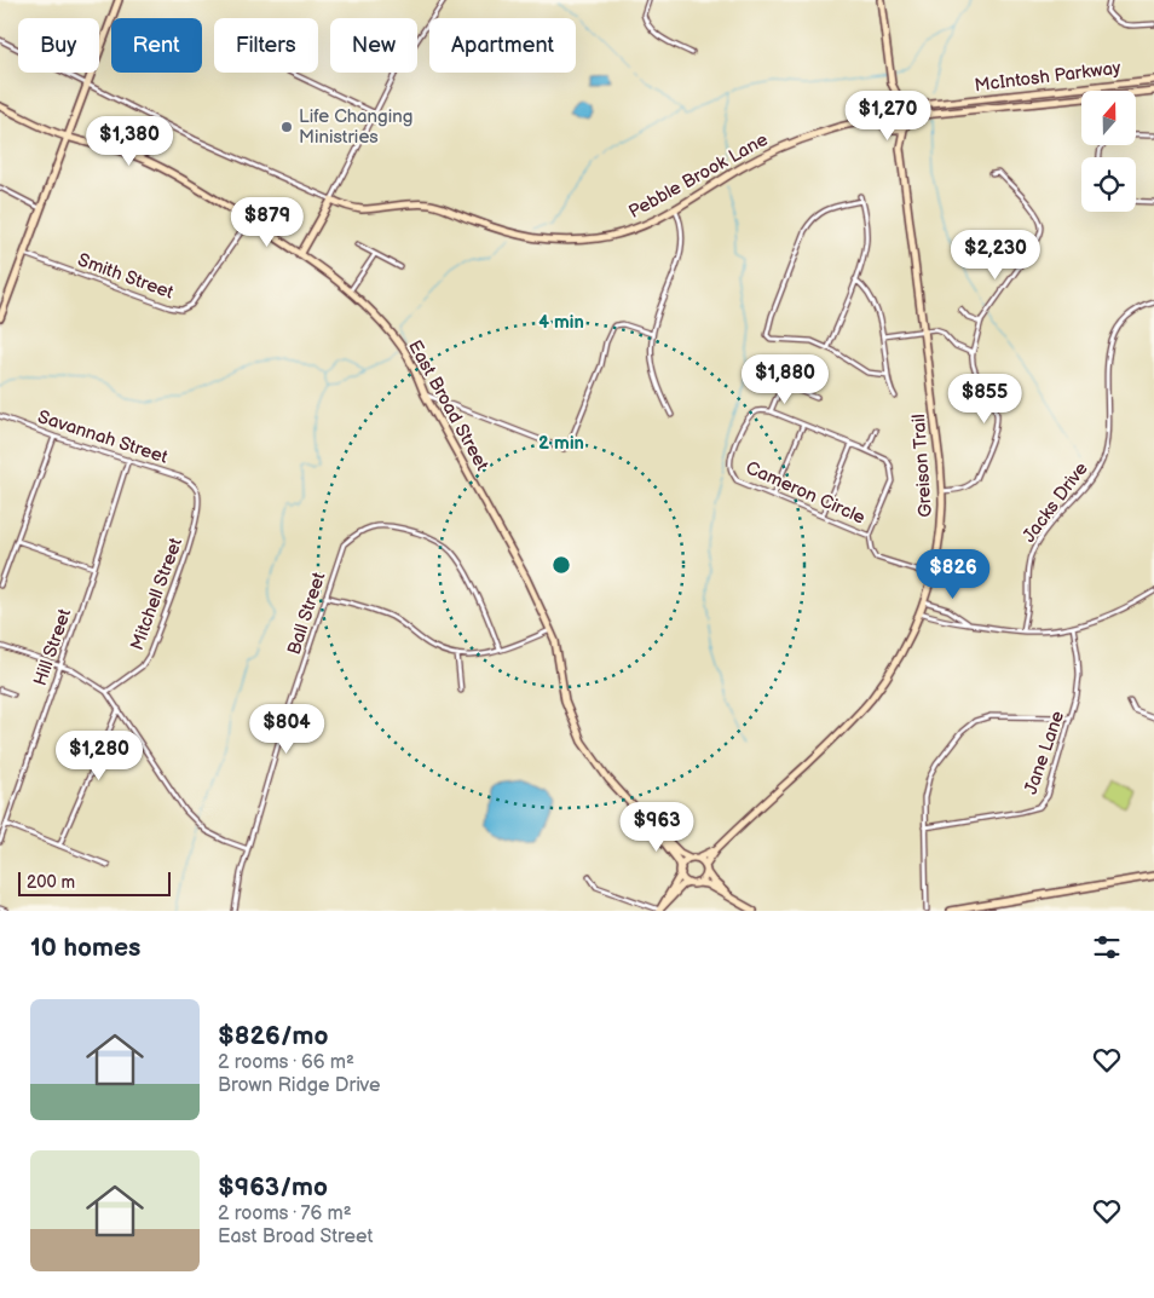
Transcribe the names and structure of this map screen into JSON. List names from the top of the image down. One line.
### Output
{"streets":{"street":["McIntosh Parkway","Pebble Brook Lane","Smith Street","East Broad Street","Savannah Street","Greison Trail","Cameron Circle","Jacks Drive","Mitchell Street","Ball Street","Hill Street","Jane Lane"]},"crossings":[["McIntosh Parkway","Pebble Brook Lane"],["McIntosh Parkway","Greison Trail"],["Pebble Brook Lane","Greison Trail"],["Smith Street","East Broad Street"],["East Broad Street","Greison Trail"],["Savannah Street","Mitchell Street"],["Savannah Street","Hill Street"],["Greison Trail","Cameron Circle"]],"places":["Life Changing Ministries"],"scale_bar":"200 m","north":"top","page":{"chip":["Buy","Rent","Filters","New","Apartment"],"price":["$1,270","$1,380","$879","$2,230","$1,880","$855","$826","$804","$1,280","$963"],"scale":"200 m","heading":"10 homes","list":[{"name":"$826/mo","note":"2 rooms · 66 m² · Brown Ridge Drive"},{"name":"$963/mo","note":"2 rooms · 76 m² · East Broad Street"}]},"rings":["4 min","2 min"]}
